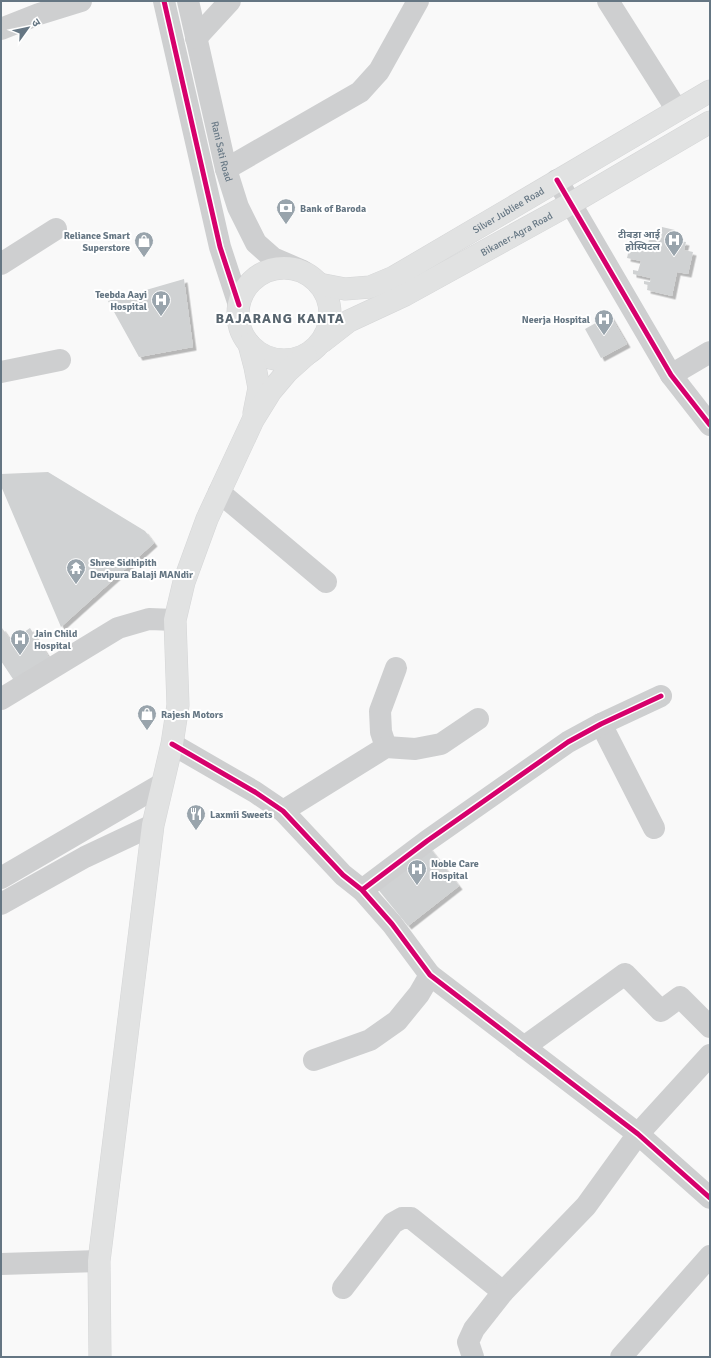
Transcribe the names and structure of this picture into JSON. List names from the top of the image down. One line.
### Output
{"streets":{"main road":["Silver Jubliee Road","Bikaner-Agra Road"],"street":["Rani Sati Road"]},"crossings":[["Rani Sati Road","Silver Jubliee Road"],["Rani Sati Road","Bikaner-Agra Road"],["Silver Jubliee Road","Bikaner-Agra Road"]],"districts":["BAJARANG KANTA"],"places":{"bank":["Bank of Baroda"],"hospital":["टीबड़ा आई होस्पिटल","Teebda Aayi Hospital","Neerja Hospital","Jain Child Hospital","Noble Care Hospital"],"shop":["Reliance Smart Superstore","Rajesh Motors"],"temple":["Shree Sidhipith Devipura Balaji MANdir"],"restaurant":["Laxmii Sweets"]},"north":"top right"}
